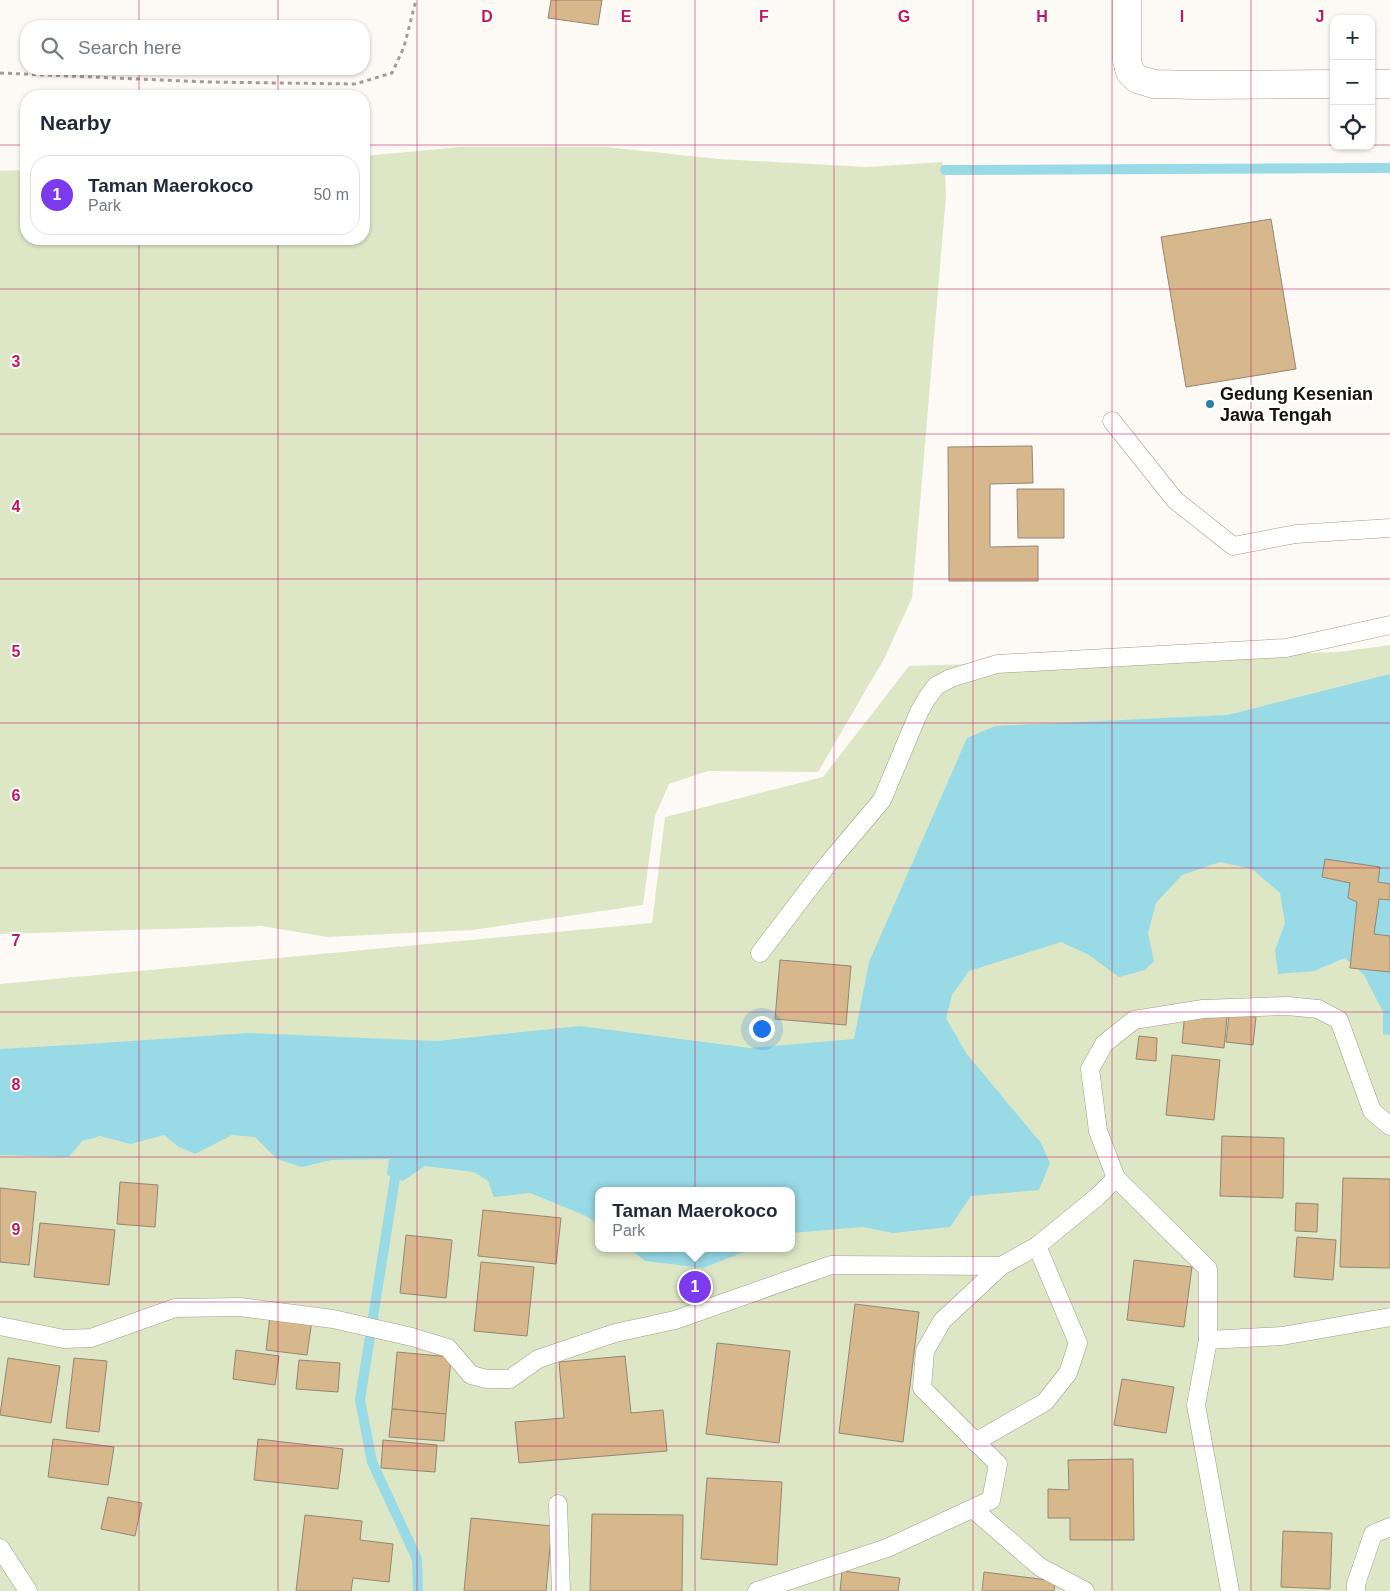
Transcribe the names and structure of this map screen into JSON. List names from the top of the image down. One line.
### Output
{"places":["Gedung Kesenian Jawa Tengah"],"page":{"map_buttons":["+","−"],"search":"Search here","heading":"Nearby","list":[{"mark":"1","name":"Taman Maerokoco","note":"Park","value":"50 m"}],"popup":["Taman Maerokoco","Park"],"pins":"1"},"grid":{"columns":["D","E","F","G","H","I","J"],"rows":["3","4","5","6","7","8","9"]}}
